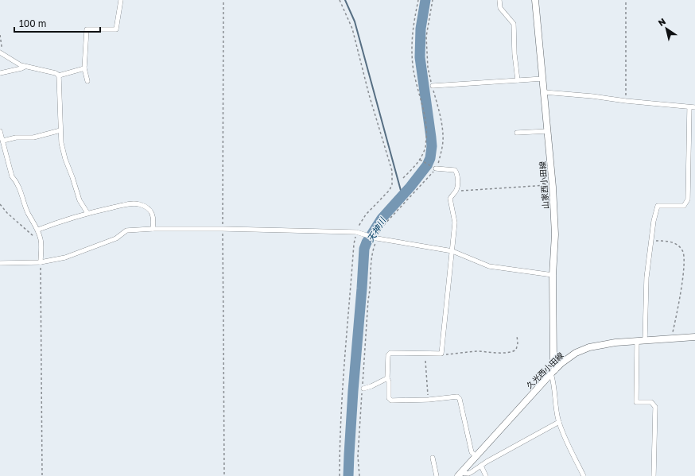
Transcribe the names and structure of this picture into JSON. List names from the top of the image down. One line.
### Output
{"streets":{"main road":["山家西小田線","久光西小田線"]},"crossings":[["山家西小田線","久光西小田線"]],"water":["天神川"],"scale_bar":"100 m","north":"top left"}
